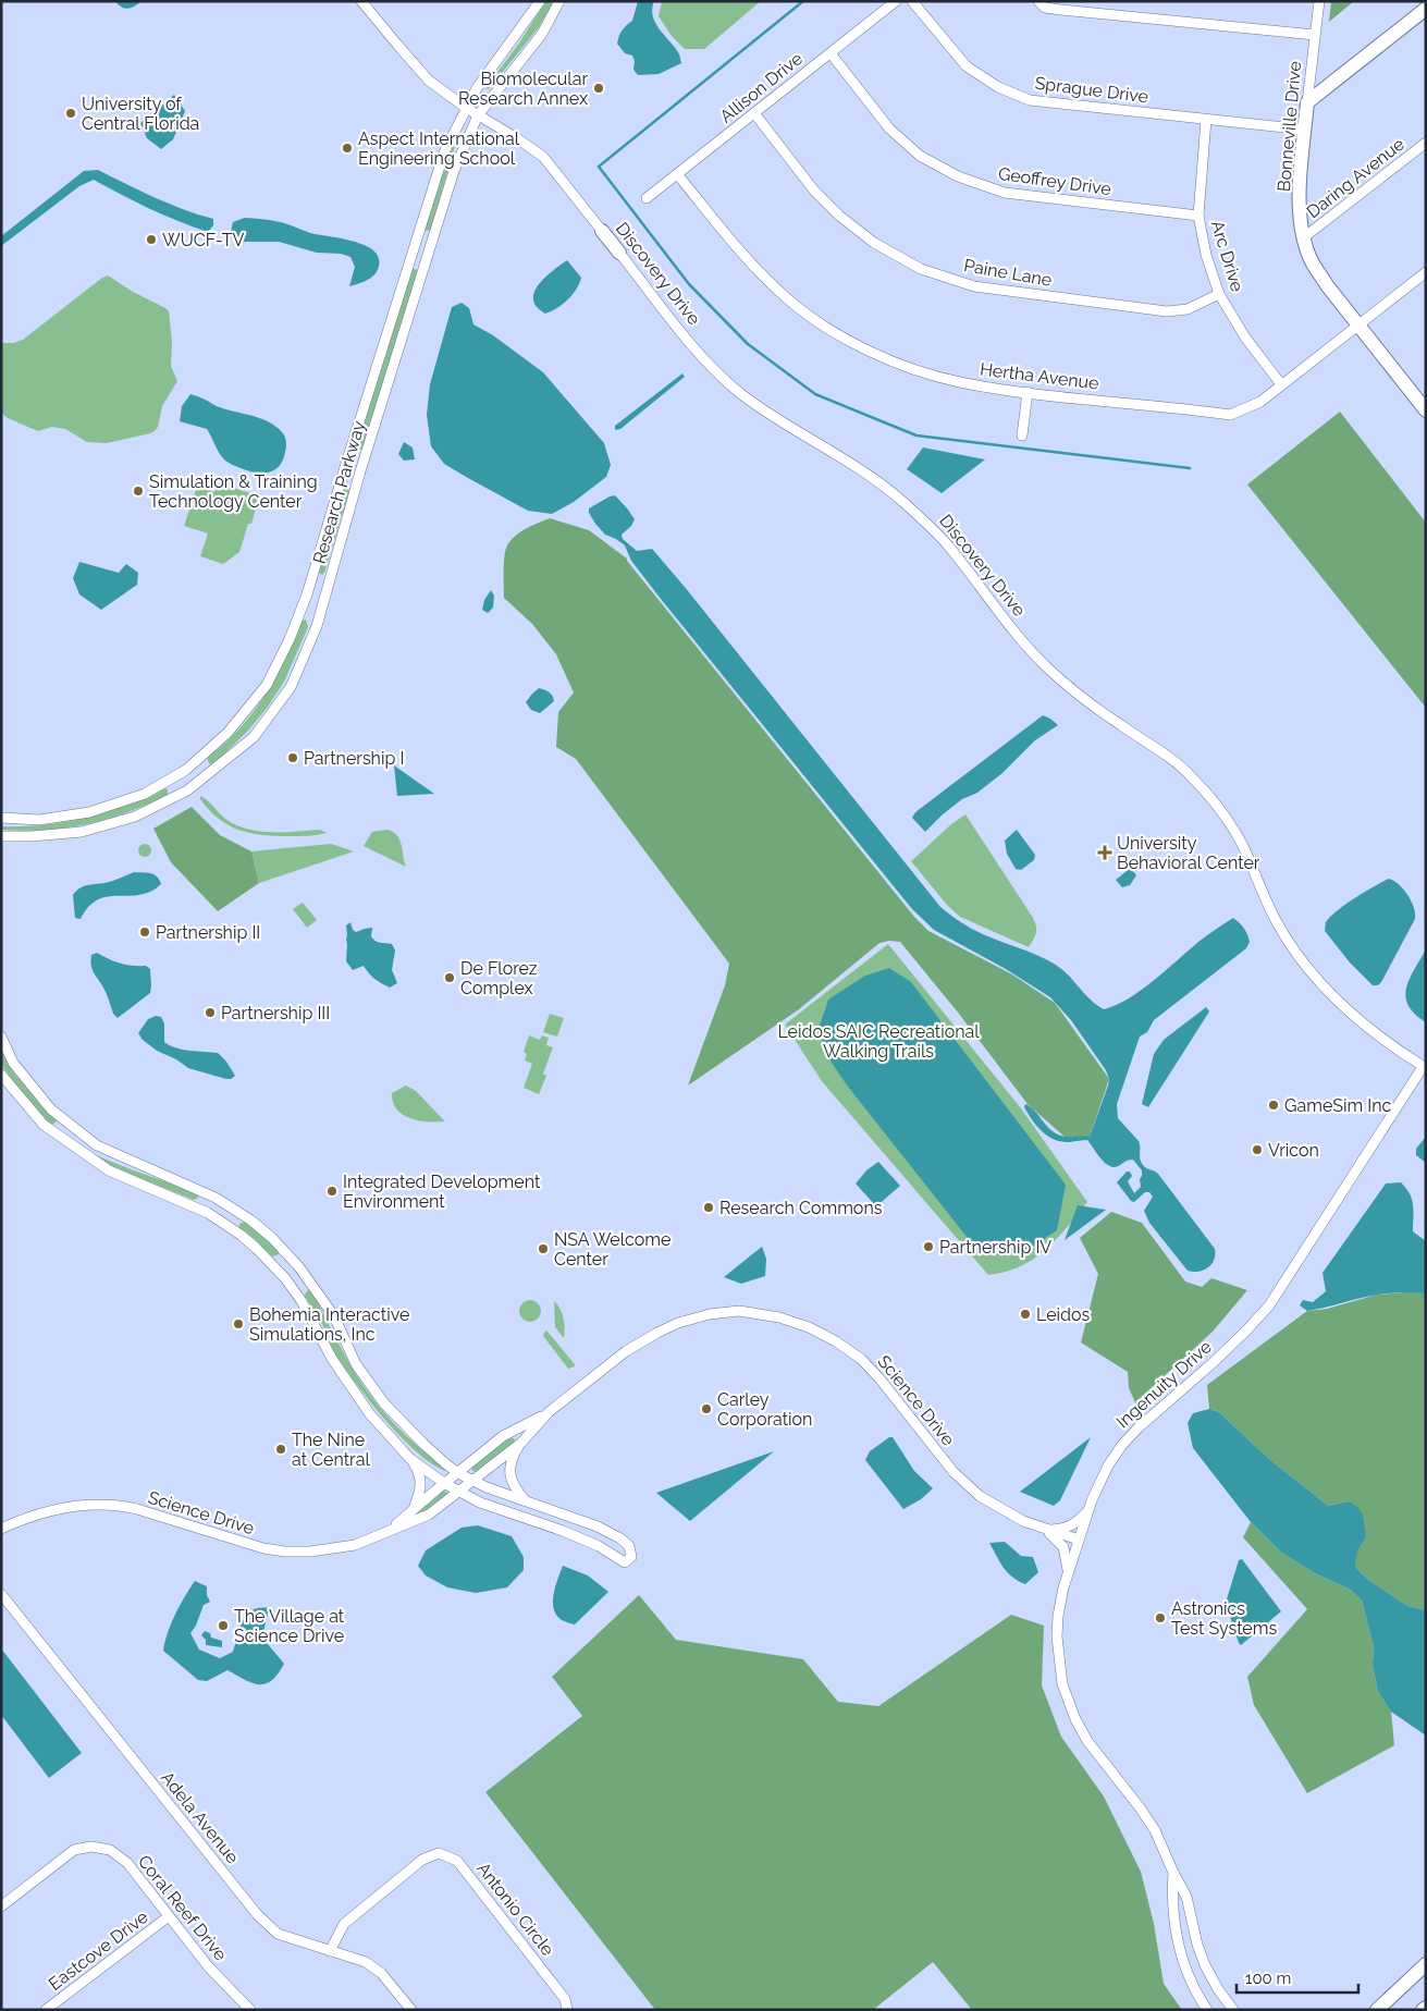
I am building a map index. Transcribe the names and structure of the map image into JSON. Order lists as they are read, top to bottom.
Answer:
{
  "streets": {
    "street": [
      "Allison Drive",
      "Sprague Drive",
      "Bonneville Drive",
      "Daring Avenue",
      "Geoffrey Drive",
      "Arc Drive",
      "Paine Lane",
      "Discovery Drive",
      "Hertha Avenue",
      "Research Parkway",
      "Ingenuity Drive",
      "Science Drive",
      "Adela Avenue",
      "Coral Reef Drive",
      "Antonio Circle",
      "Eastcove Drive"
    ]
  },
  "crossings": [
    ["Allison Drive", "Geoffrey Drive"],
    ["Allison Drive", "Paine Lane"],
    ["Allison Drive", "Hertha Avenue"],
    ["Sprague Drive", "Bonneville Drive"],
    ["Sprague Drive", "Arc Drive"],
    ["Bonneville Drive", "Daring Avenue"],
    ["Bonneville Drive", "Hertha Avenue"],
    ["Geoffrey Drive", "Arc Drive"],
    ["Arc Drive", "Paine Lane"],
    ["Arc Drive", "Hertha Avenue"],
    ["Discovery Drive", "Research Parkway"],
    ["Discovery Drive", "Ingenuity Drive"],
    ["Ingenuity Drive", "Science Drive"],
    ["Adela Avenue", "Antonio Circle"],
    ["Coral Reef Drive", "Eastcove Drive"]
  ],
  "parks": ["Leidos SAIC Recreational Walking Trails"],
  "places": {
    "other": [
      "Biomolecular Research Annex",
      "University of Central Florida",
      "Aspect International Engineering School",
      "WUCF-TV",
      "Simulation & Training Technology Center",
      "Partnership I",
      "Partnership II",
      "De Florez Complex",
      "Partnership III",
      "GameSim Inc",
      "Vricon",
      "Integrated Development Environment",
      "Research Commons",
      "Partnership IV",
      "NSA Welcome Center",
      "Leidos",
      "Bohemia Interactive Simulations, Inc",
      "Carley Corporation",
      "The Nine at Central",
      "Astronics Test Systems",
      "The Village at Science Drive"
    ],
    "health": ["University Behavioral Center"]
  },
  "scale_bar": "100 m"
}
